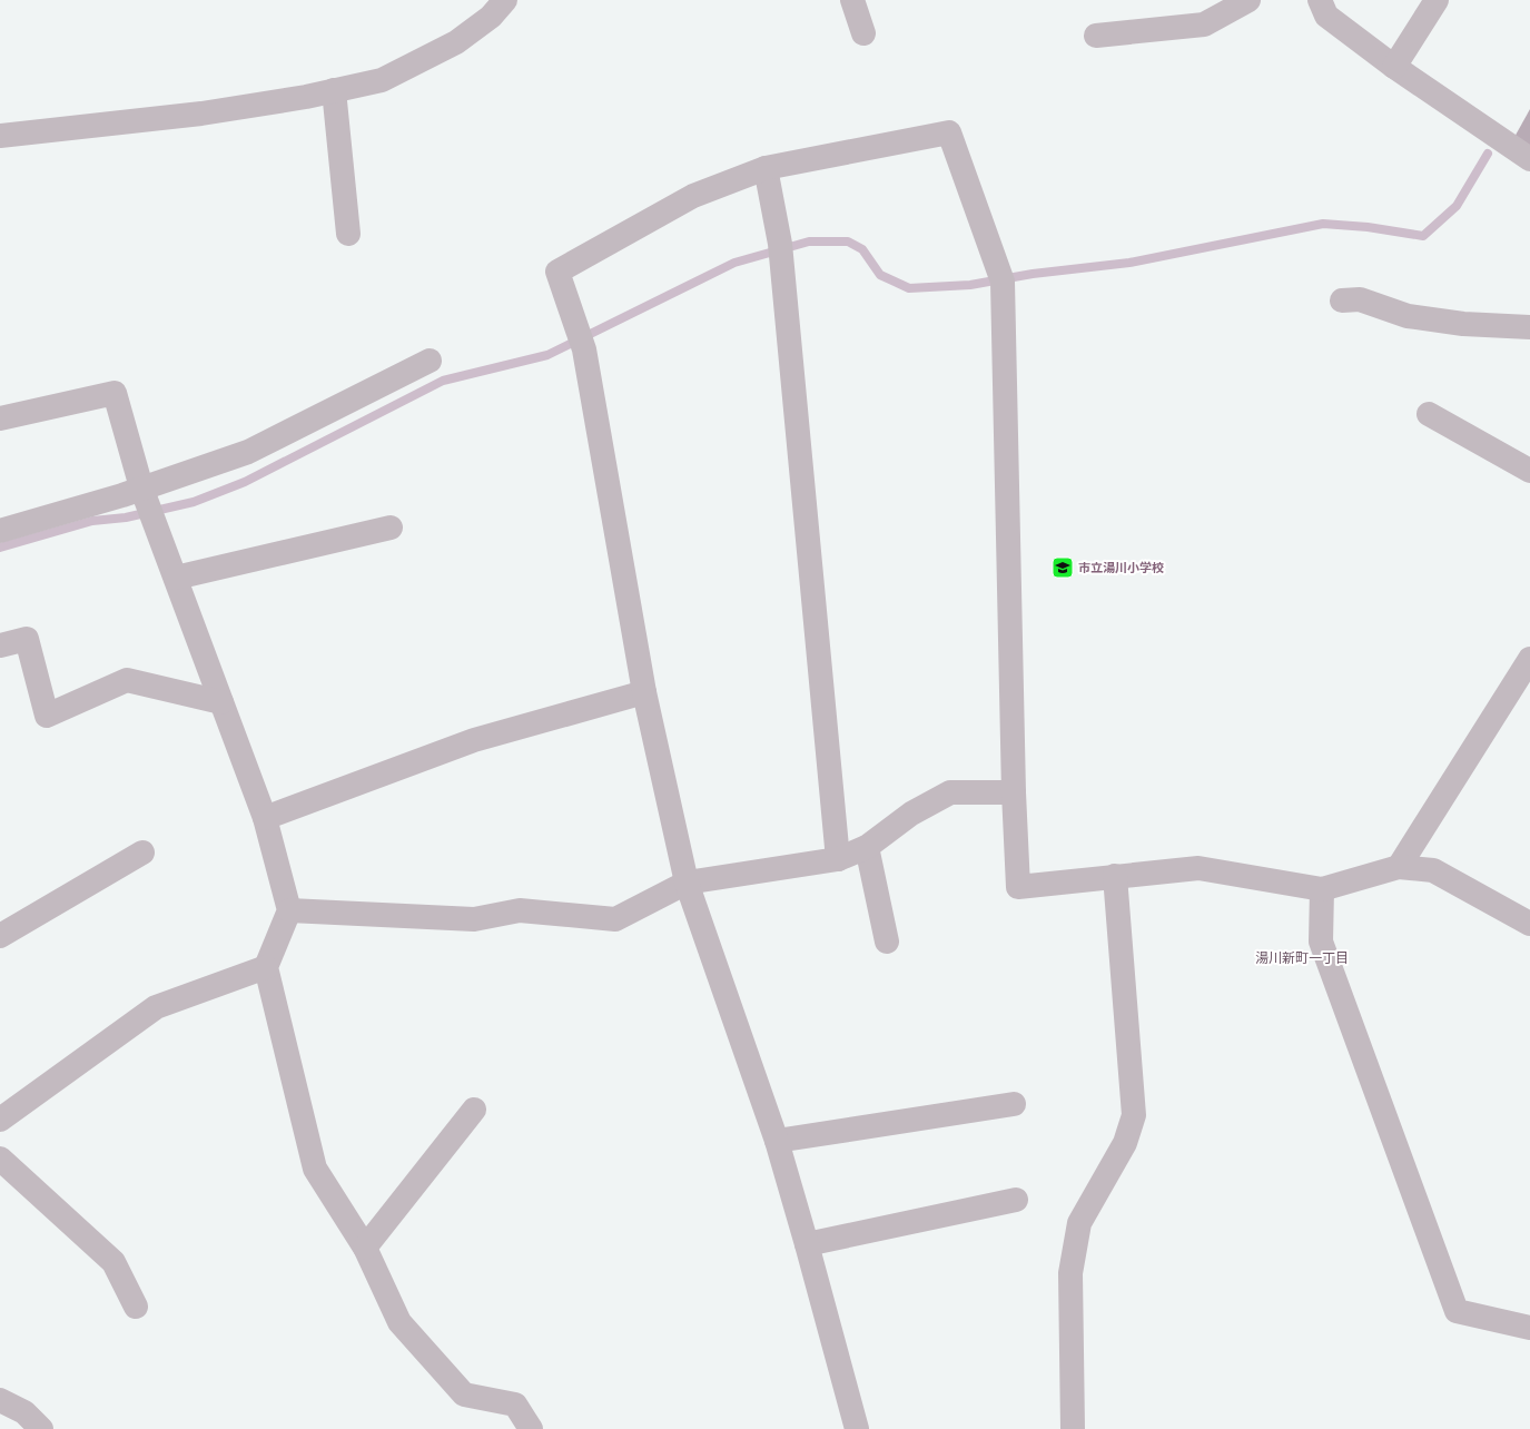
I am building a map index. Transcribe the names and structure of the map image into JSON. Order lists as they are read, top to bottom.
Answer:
{
  "districts": ["湯川新町一丁目"],
  "places": {
    "school or university": ["市立湯川小学校"]
  }
}
